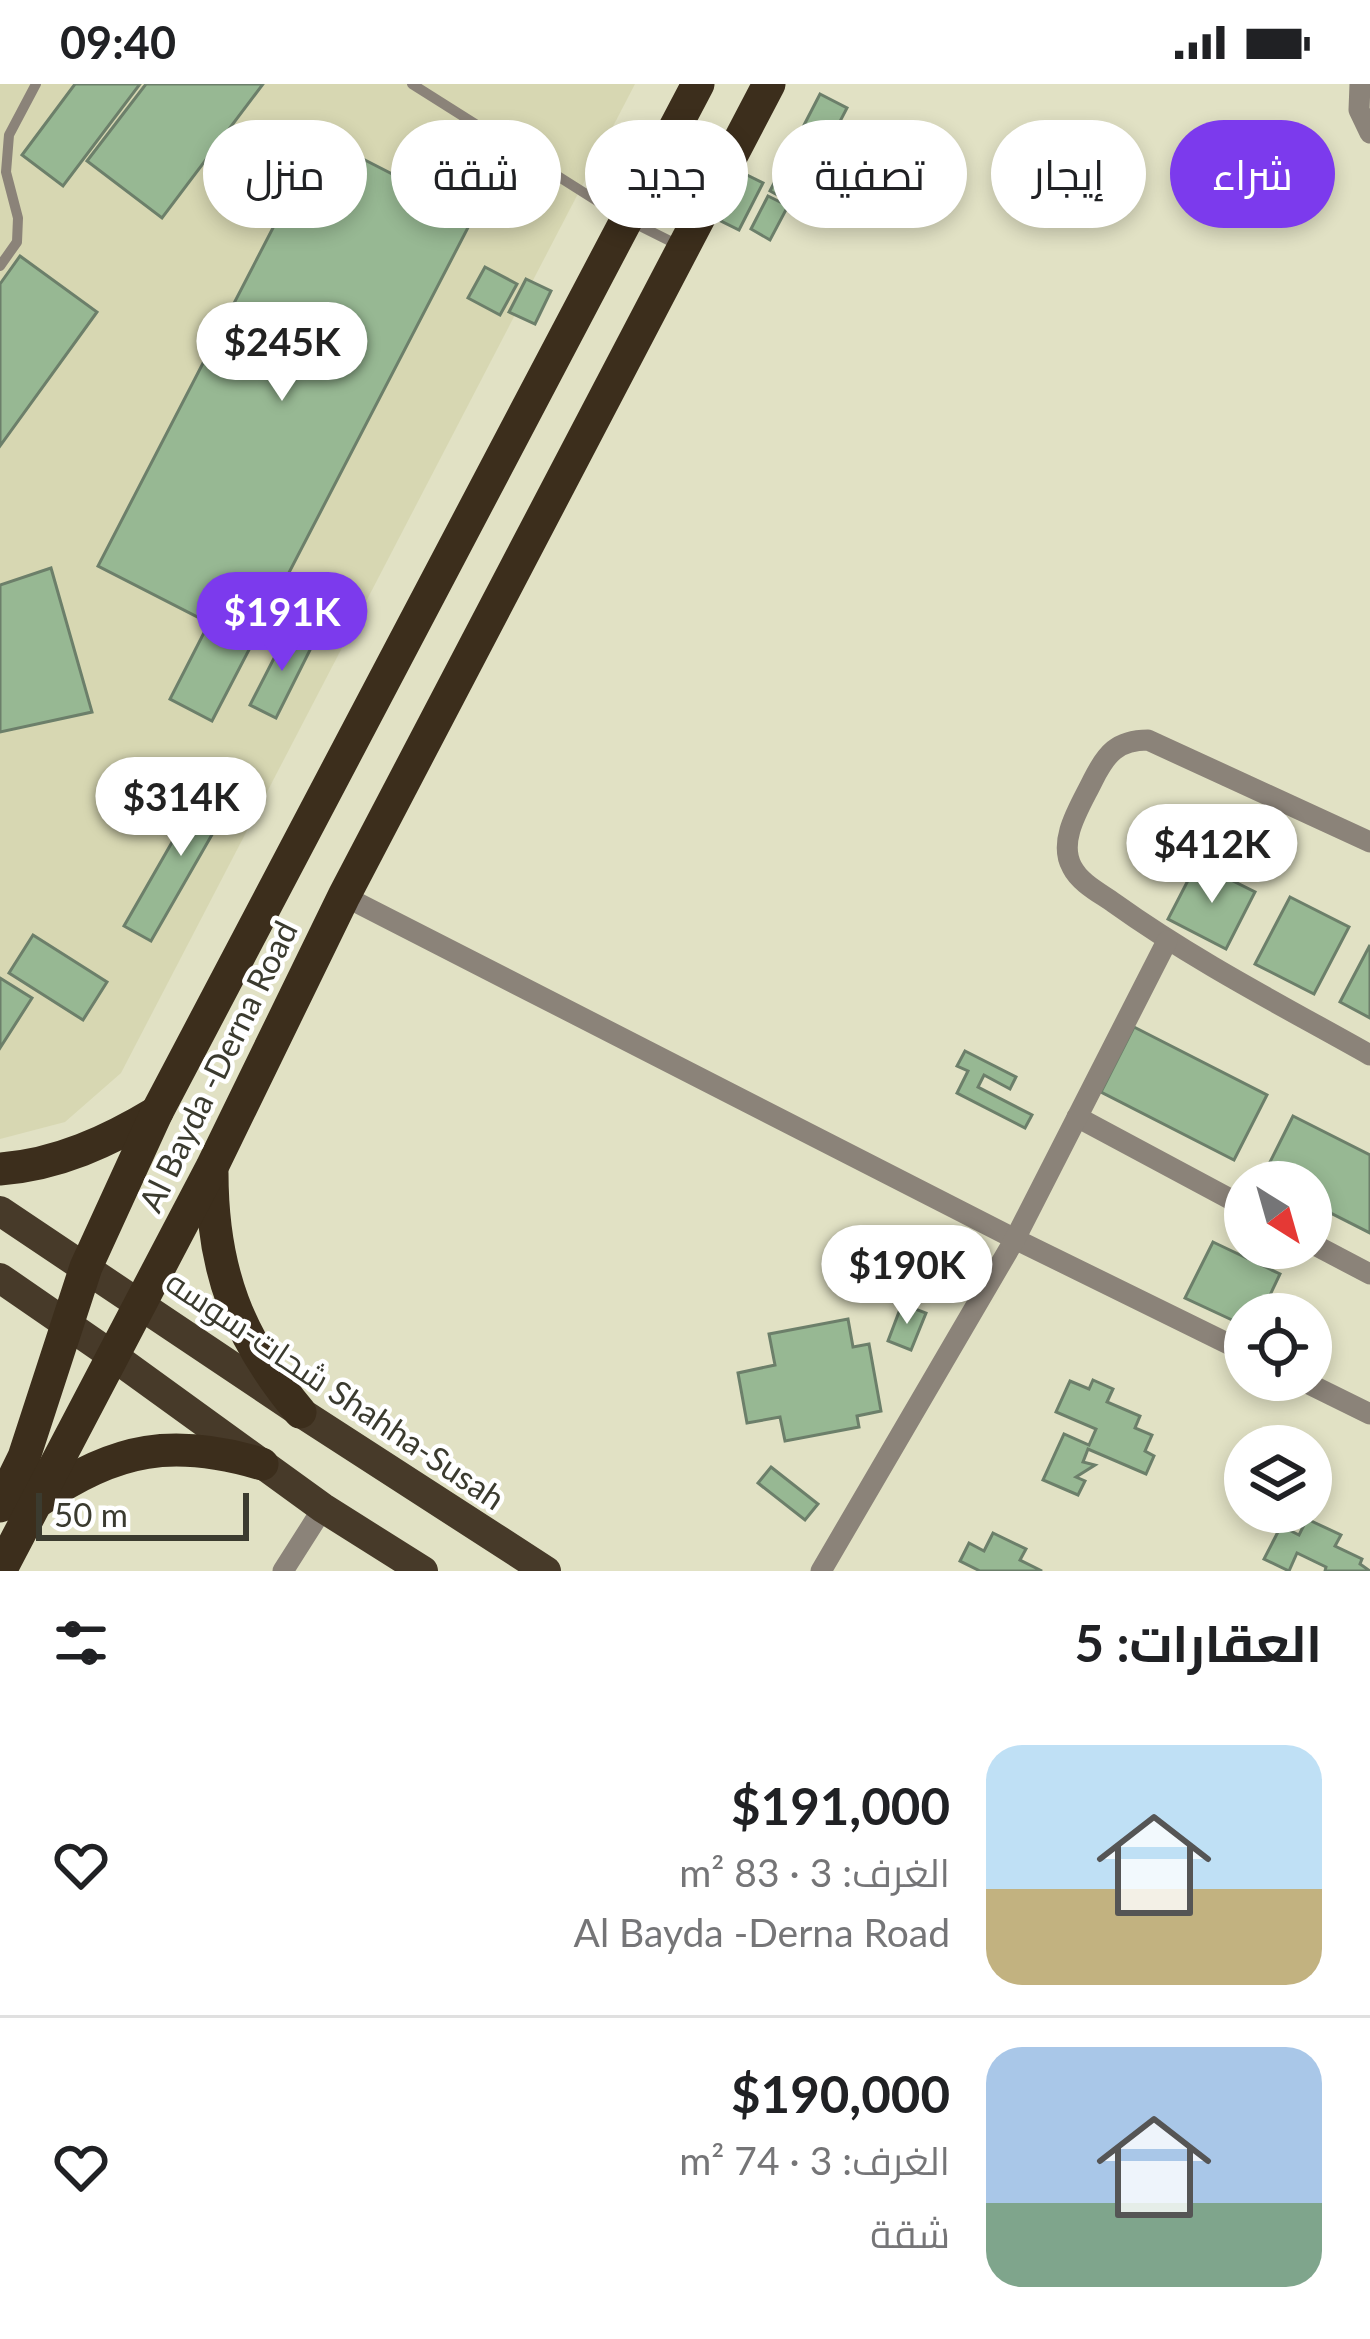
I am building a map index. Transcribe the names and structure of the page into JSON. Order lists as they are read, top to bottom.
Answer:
{
  "streets": {
    "highway": ["Al Bayda -Derna Road"],
    "main road": ["شحات-سوسه Shahha-Susah"]
  },
  "crossings": [
    ["Al Bayda -Derna Road", "شحات-سوسه Shahha-Susah"]
  ],
  "scale_bar": "50 m",
  "north": "bottom right",
  "page": {
    "status": "09:40",
    "chip": [
      "شراء",
      "إيجار",
      "تصفية",
      "جديد",
      "شقة",
      "منزل"
    ],
    "price": [
      "$245K",
      "$191K",
      "$314K",
      "$412K",
      "$190K"
    ],
    "scale": "50 m",
    "heading": "العقارات: 5",
    "list": [
      {
        "name": "$191,000",
        "note": "الغرف: 3 · 83 m² · Al Bayda -Derna Road"
      },
      {
        "name": "$190,000",
        "note": "الغرف: 3 · 74 m² · شقة"
      }
    ]
  }
}
